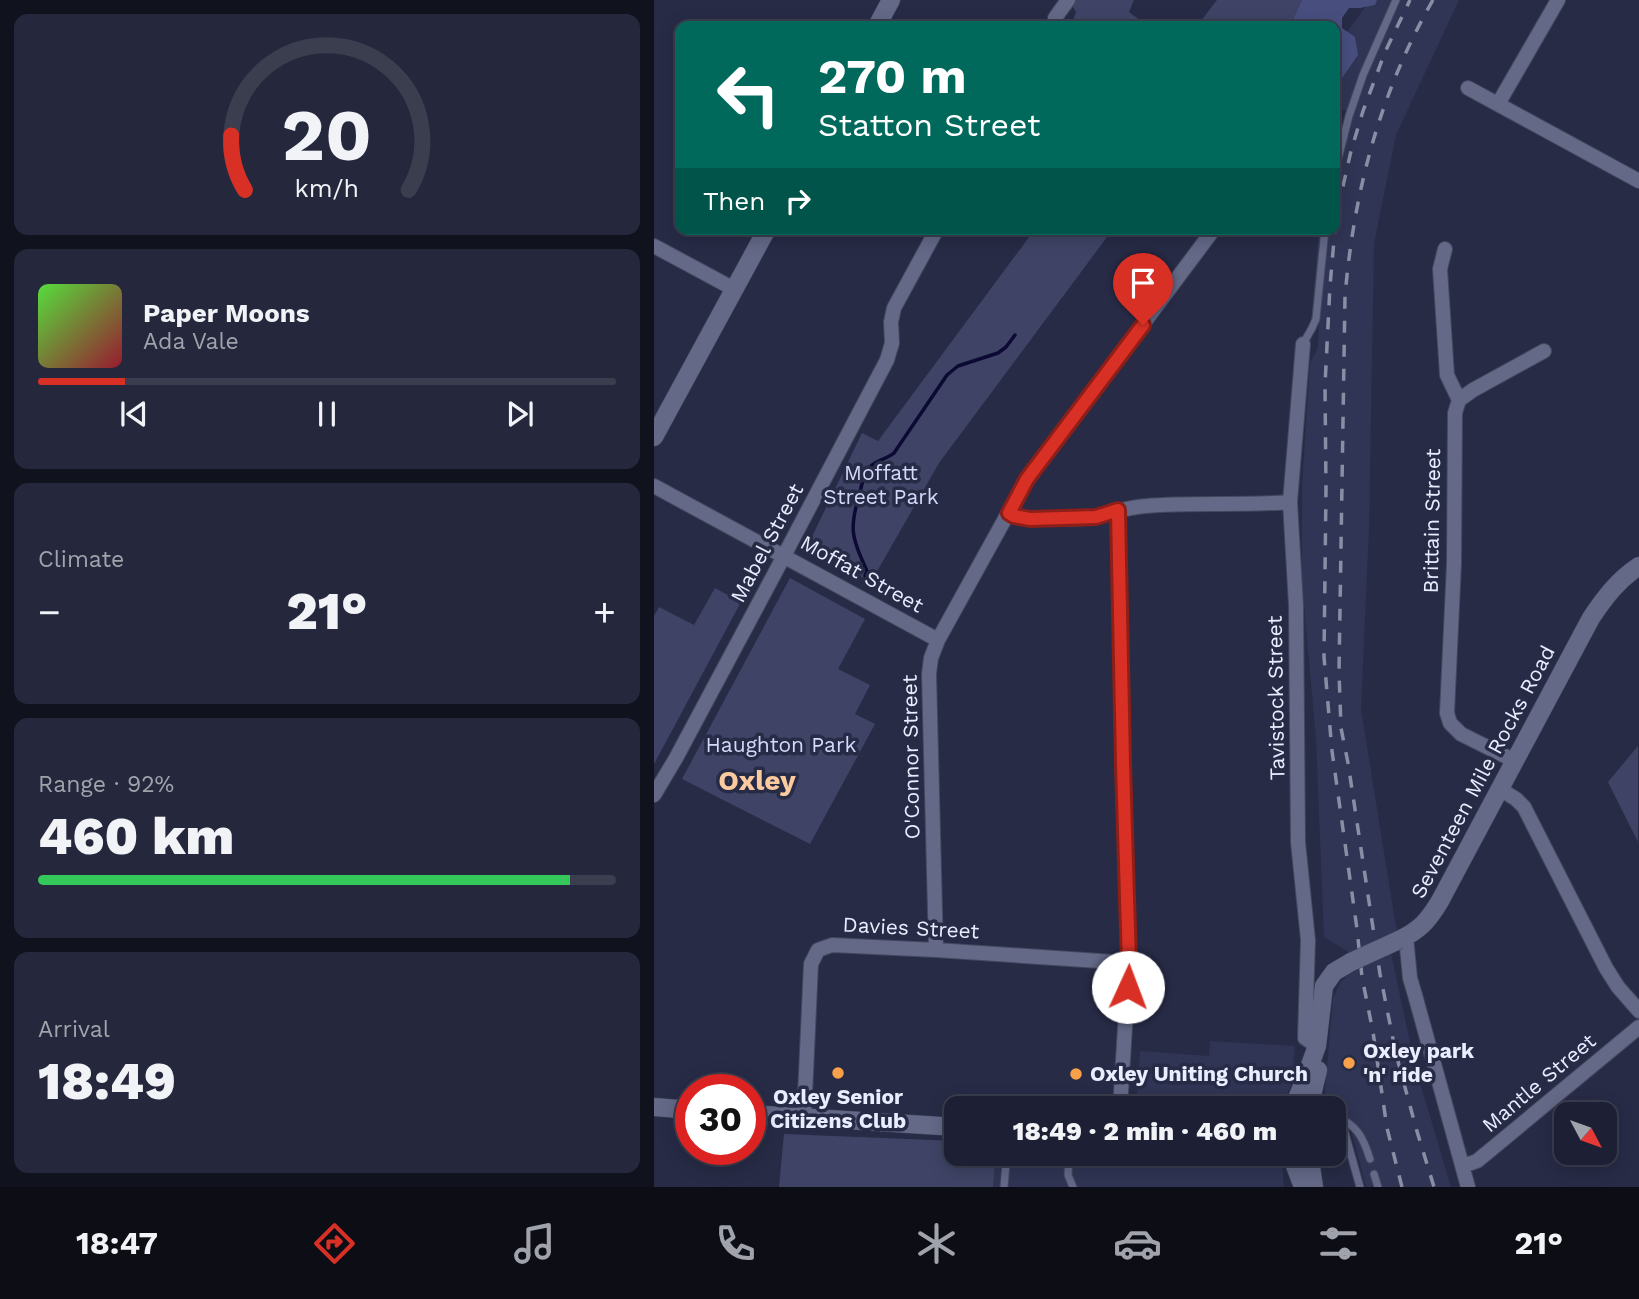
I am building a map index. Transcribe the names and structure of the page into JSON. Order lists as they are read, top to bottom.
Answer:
{
  "streets": {
    "main road": ["Seventeen Mile Rocks Road"],
    "street": [
      "Brittain Street",
      "Mabel Street",
      "Moffat Street",
      "Tavistock Street",
      "O'Connor Street",
      "Davies Street",
      "Mantle Street"
    ]
  },
  "crossings": [
    ["Brittain Street", "Seventeen Mile Rocks Road"],
    ["Mabel Street", "Moffat Street"],
    ["Moffat Street", "O'Connor Street"],
    ["Tavistock Street", "Seventeen Mile Rocks Road"],
    ["O'Connor Street", "Davies Street"]
  ],
  "districts": ["Oxley"],
  "parks": ["Moffatt Street Park", "Haughton Park"],
  "places": ["Oxley park 'n' ride", "Oxley Senior Citizens Club", "Oxley Uniting Church"],
  "north": "bottom right",
  "page": {
    "turn": ["270 m", "Statton Street"],
    "then": "Then",
    "song": ["Paper Moons", "Ada Vale"],
    "tile": [
      "Climate",
      ["Range · 92%", "460 km"],
      ["Arrival", "18:49"]
    ],
    "heat": ["−", "21°", "+"],
    "limit": "30",
    "trip": "18:49 · 2 min · 460 m",
    "tabs": ["18:47", "21°"],
    "gauge": ["20", "km/h"]
  }
}
